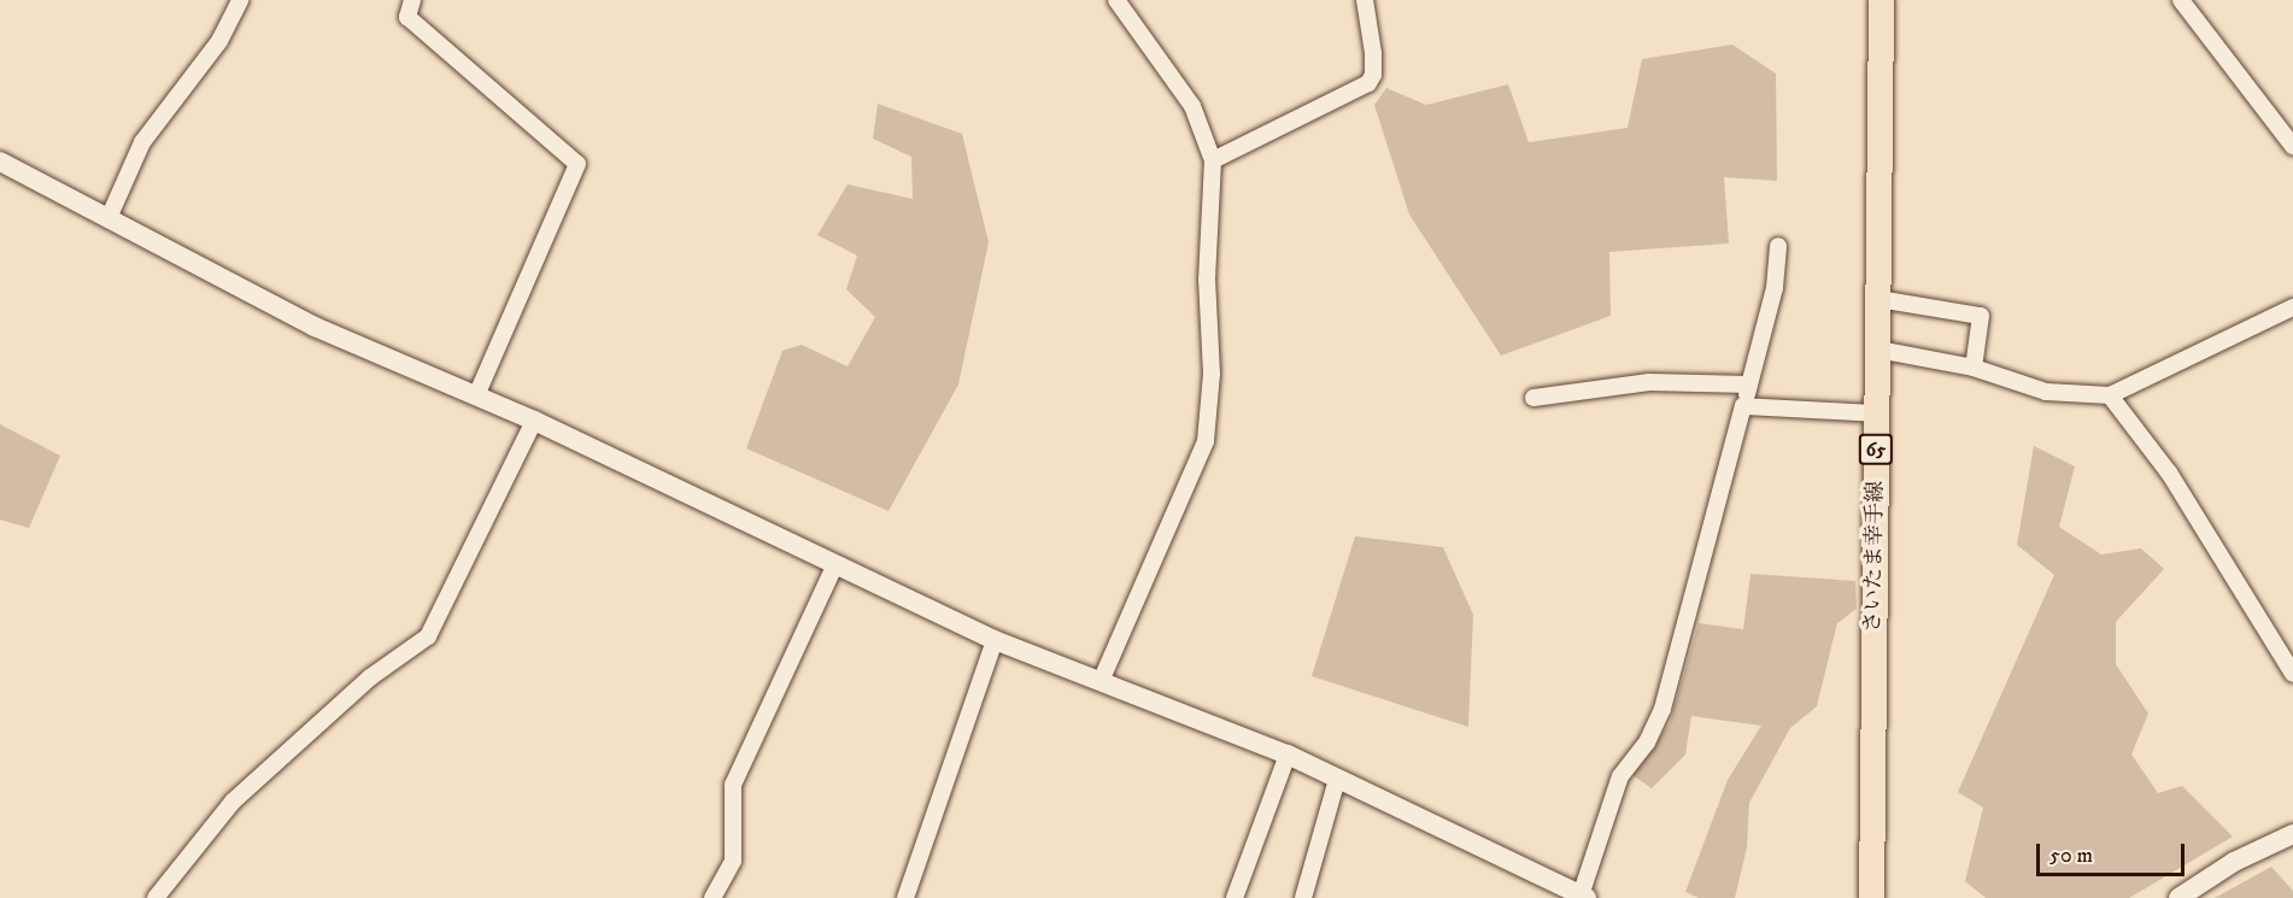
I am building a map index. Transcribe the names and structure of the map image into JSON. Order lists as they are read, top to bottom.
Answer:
{
  "streets": {
    "main road": ["65", "さいたま幸手線"]
  },
  "scale_bar": "50 m"
}
